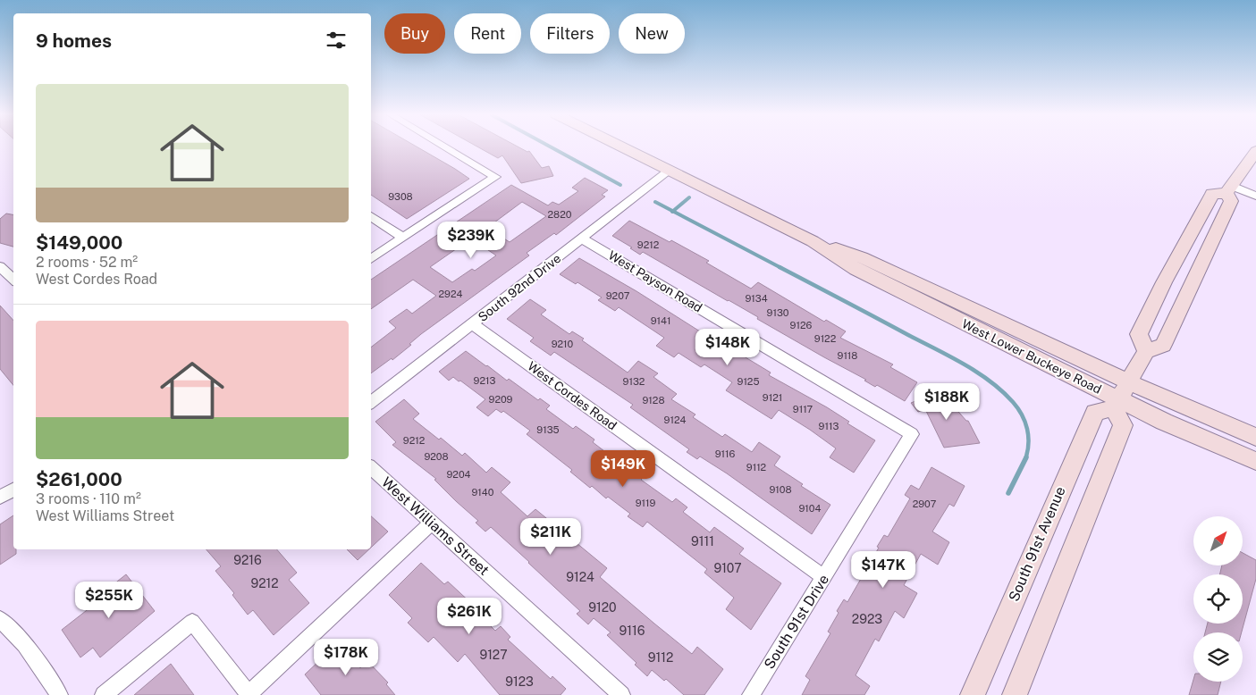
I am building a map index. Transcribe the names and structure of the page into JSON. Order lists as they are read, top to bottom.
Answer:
{
  "streets": {
    "main road": ["West Lower Buckeye Road", "South 91st Avenue"],
    "street": [
      "West Payson Road",
      "South 92nd Drive",
      "West Cordes Road",
      "West Williams Street",
      "South 91st Drive"
    ]
  },
  "crossings": [
    ["West Payson Road", "South 92nd Drive"],
    ["West Payson Road", "South 91st Drive"],
    ["South 92nd Drive", "West Lower Buckeye Road"],
    ["South 92nd Drive", "West Cordes Road"],
    ["West Lower Buckeye Road", "South 91st Avenue"],
    ["West Cordes Road", "South 91st Drive"]
  ],
  "house_numbers": [
    "9308",
    "2820",
    "9212",
    "2924",
    "9207",
    "9134",
    "9130",
    "9141",
    "9126",
    "9122",
    "9210",
    "9118",
    "9213",
    "9132",
    "9125",
    "9121",
    "9209",
    "9128",
    "9117",
    "9124",
    "9113",
    "9135",
    "9212",
    "9116",
    "9208",
    "9112",
    "9204",
    "9108",
    "9140",
    "9119",
    "2907",
    "9104",
    "9111",
    "9216",
    "9107",
    "9124",
    "9212",
    "9120",
    "2923",
    "9116",
    "9127",
    "9112",
    "9123"
  ],
  "north": "top right",
  "page": {
    "chip": [
      "Buy",
      "Rent",
      "Filters",
      "New"
    ],
    "heading": "9 homes",
    "list": [
      {
        "name": "$149,000",
        "note": "2 rooms · 52 m² · West Cordes Road"
      },
      {
        "name": "$261,000",
        "note": "3 rooms · 110 m² · West Williams Street"
      }
    ],
    "price": [
      "$239K",
      "$148K",
      "$188K",
      "$149K",
      "$211K",
      "$147K",
      "$255K",
      "$261K",
      "$178K"
    ]
  }
}
